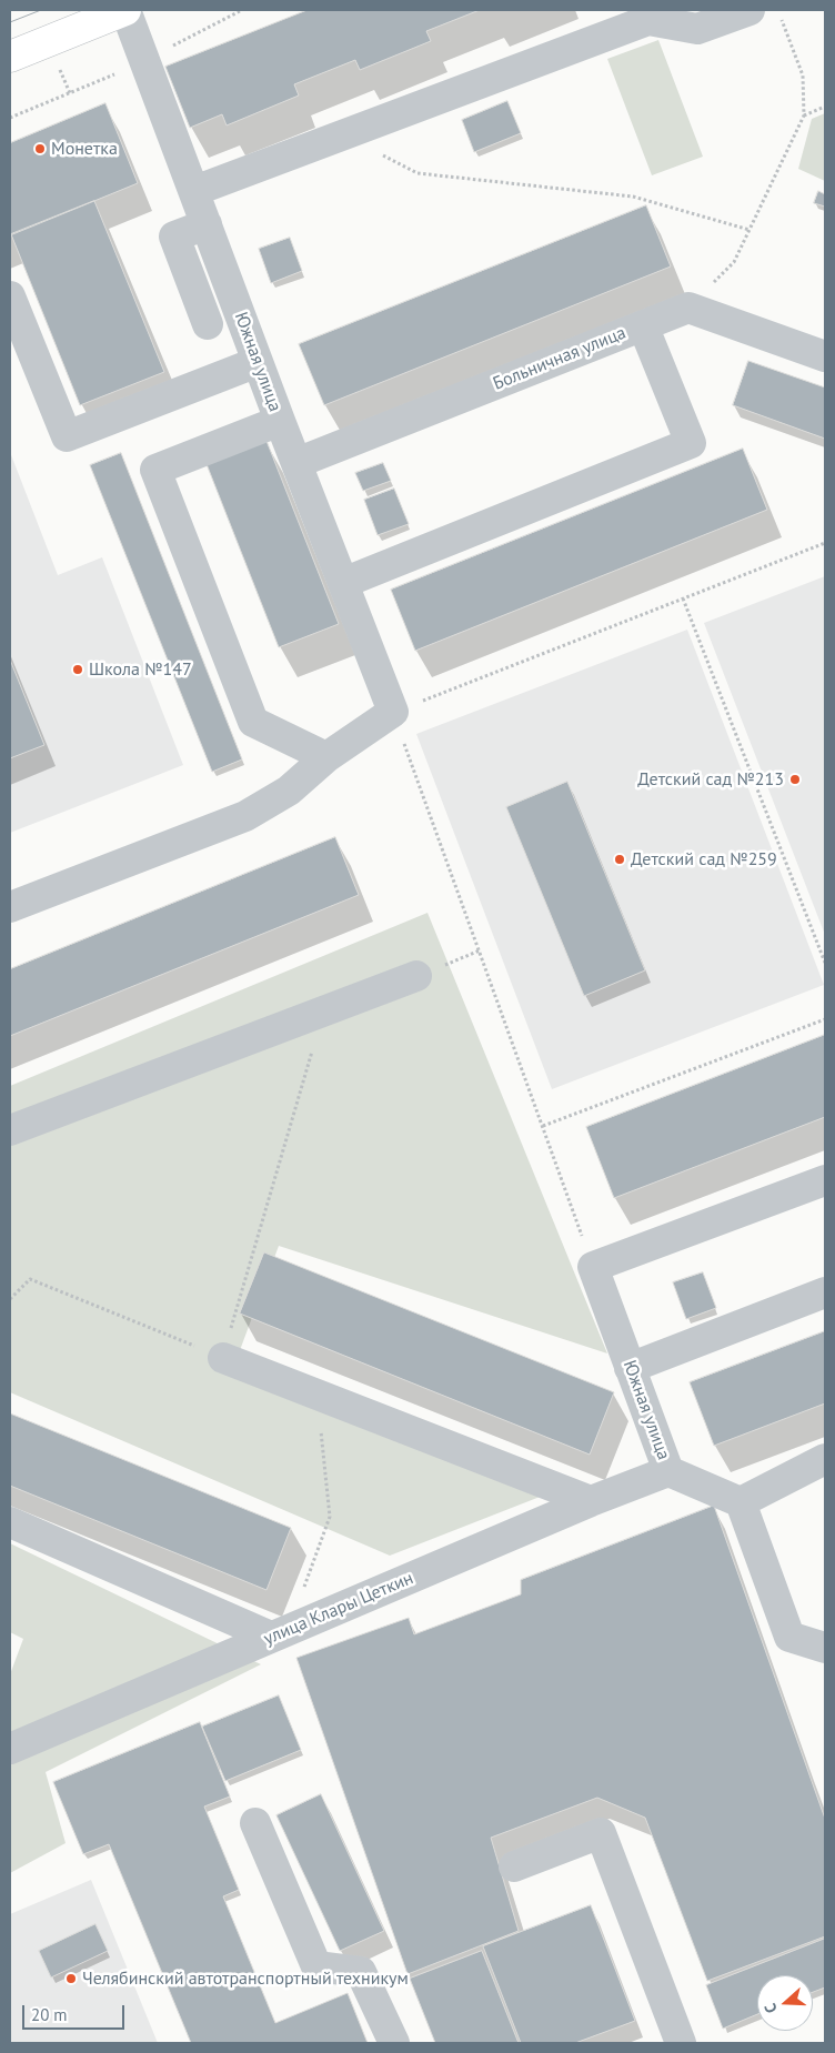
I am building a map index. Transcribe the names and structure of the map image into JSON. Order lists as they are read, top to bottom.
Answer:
{
  "streets": {
    "street": ["Больничная улица", "Южная улица", "улица Клары Цеткин"]
  },
  "crossings": [
    ["Больничная улица", "Южная улица"],
    ["Южная улица", "улица Клары Цеткин"]
  ],
  "places": [
    "Монетка",
    "Школа №147",
    "Детский сад №213",
    "Детский сад №259",
    "Челябинский автотранспортный техникум"
  ],
  "scale_bar": "20 m",
  "north": "left"
}
